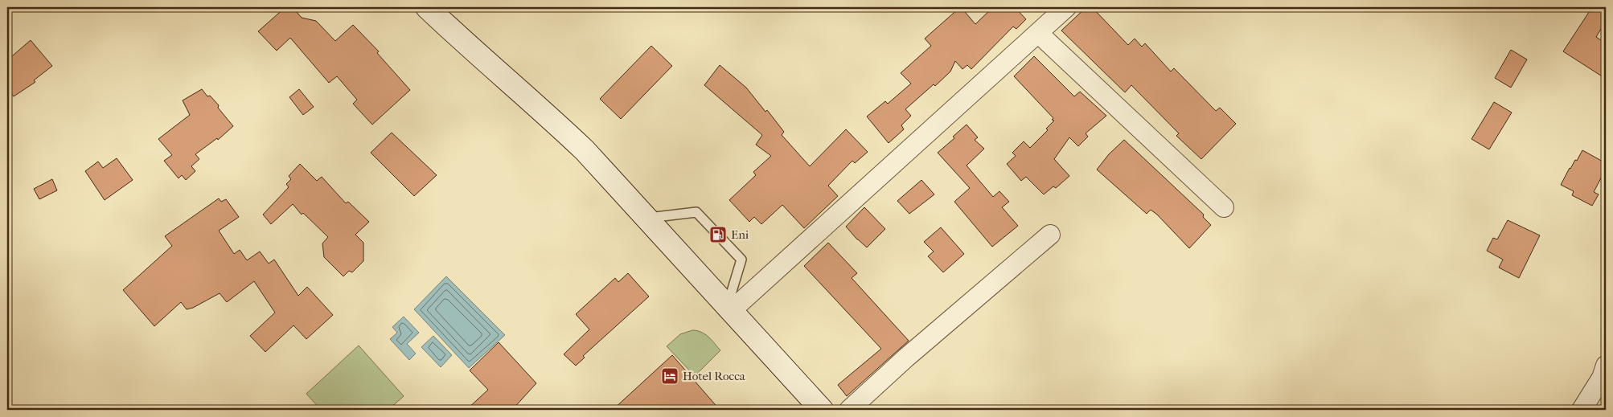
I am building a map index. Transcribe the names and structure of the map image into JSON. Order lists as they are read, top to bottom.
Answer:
{
  "places": {
    "fuel station": ["Eni"],
    "hotel": ["Hotel Rocca"]
  }
}
